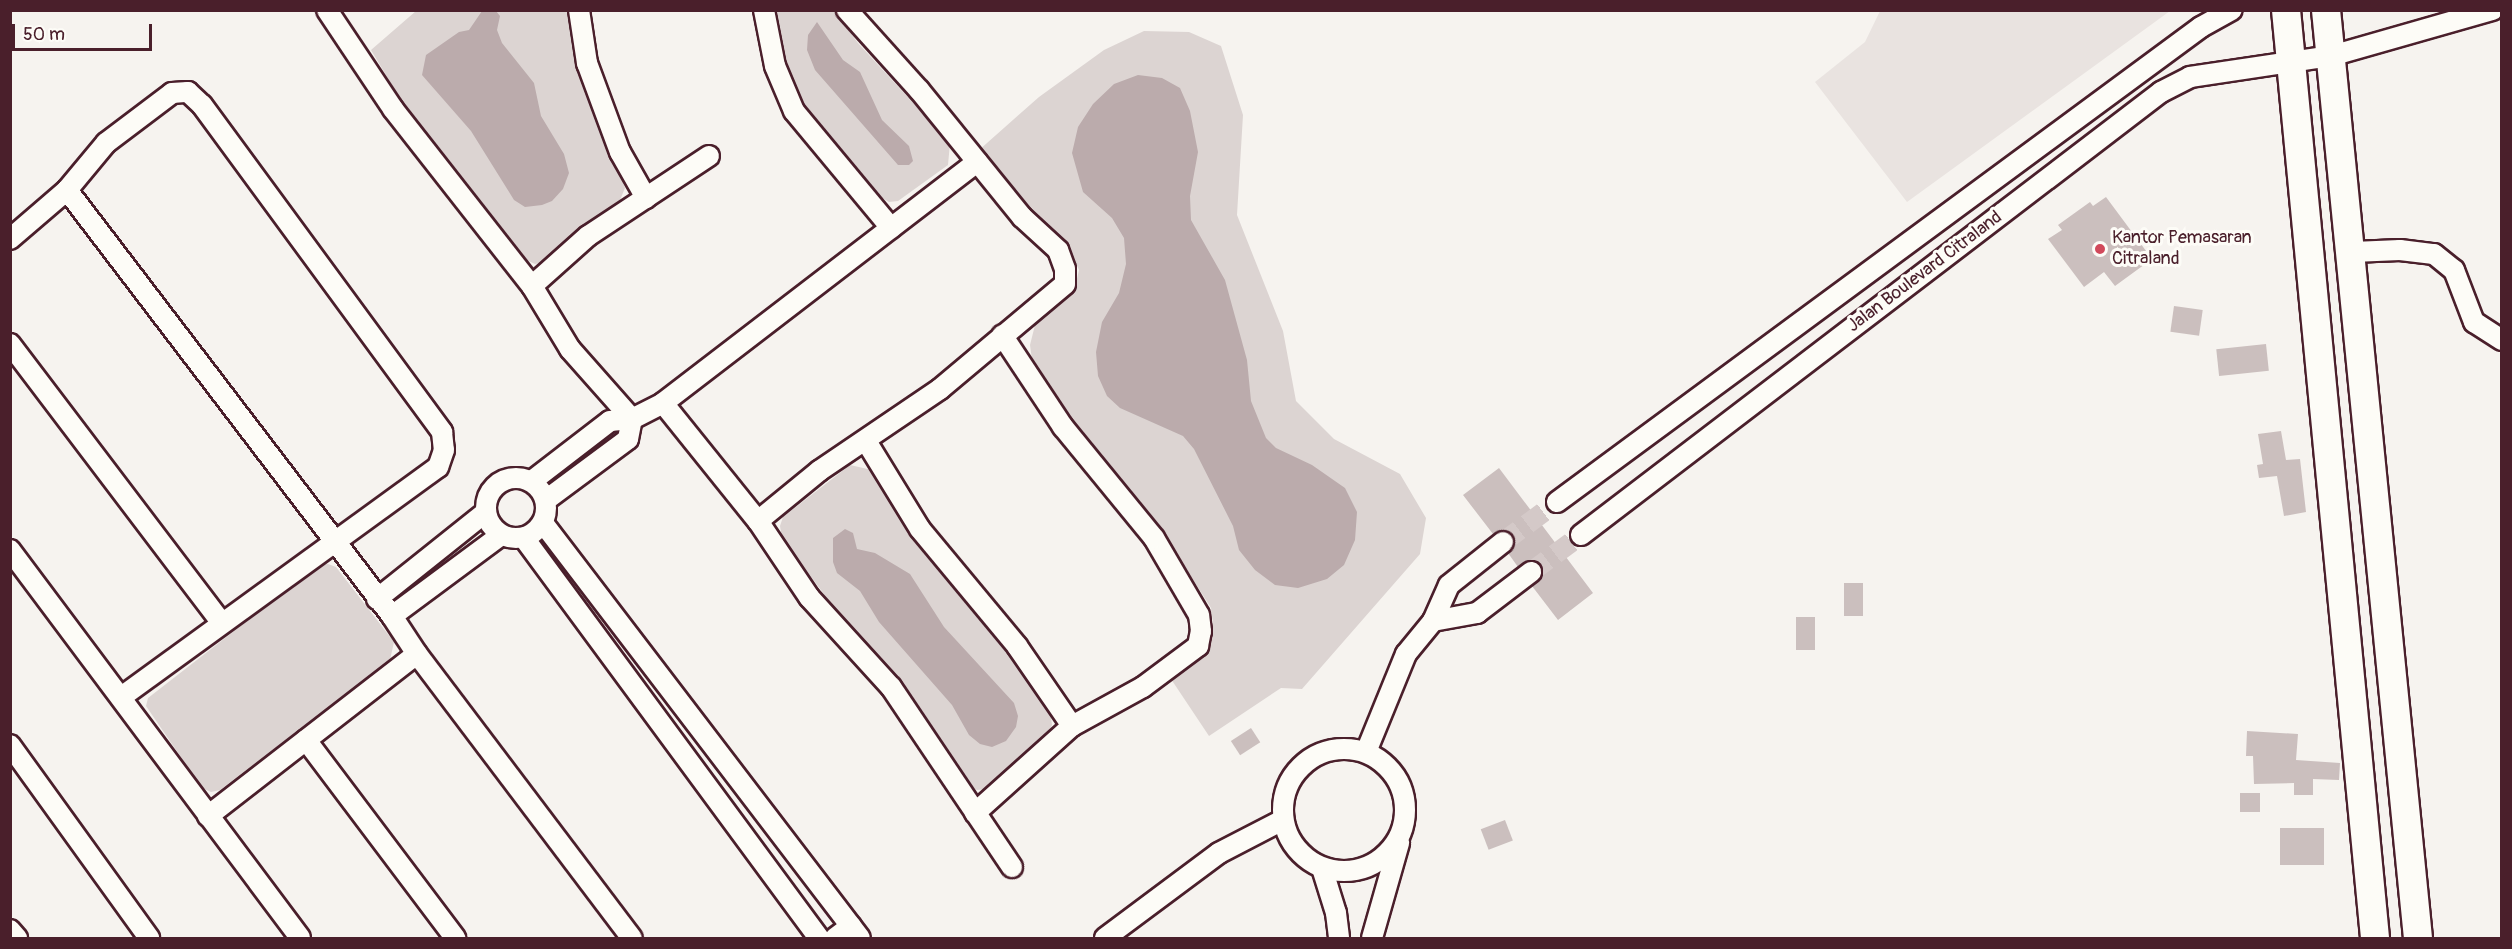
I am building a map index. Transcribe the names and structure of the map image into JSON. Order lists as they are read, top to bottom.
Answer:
{
  "streets": {
    "street": ["Jalan Boulevard Citraland"]
  },
  "places": ["Kantor Pemasaran Citraland"],
  "scale_bar": "50 m"
}
